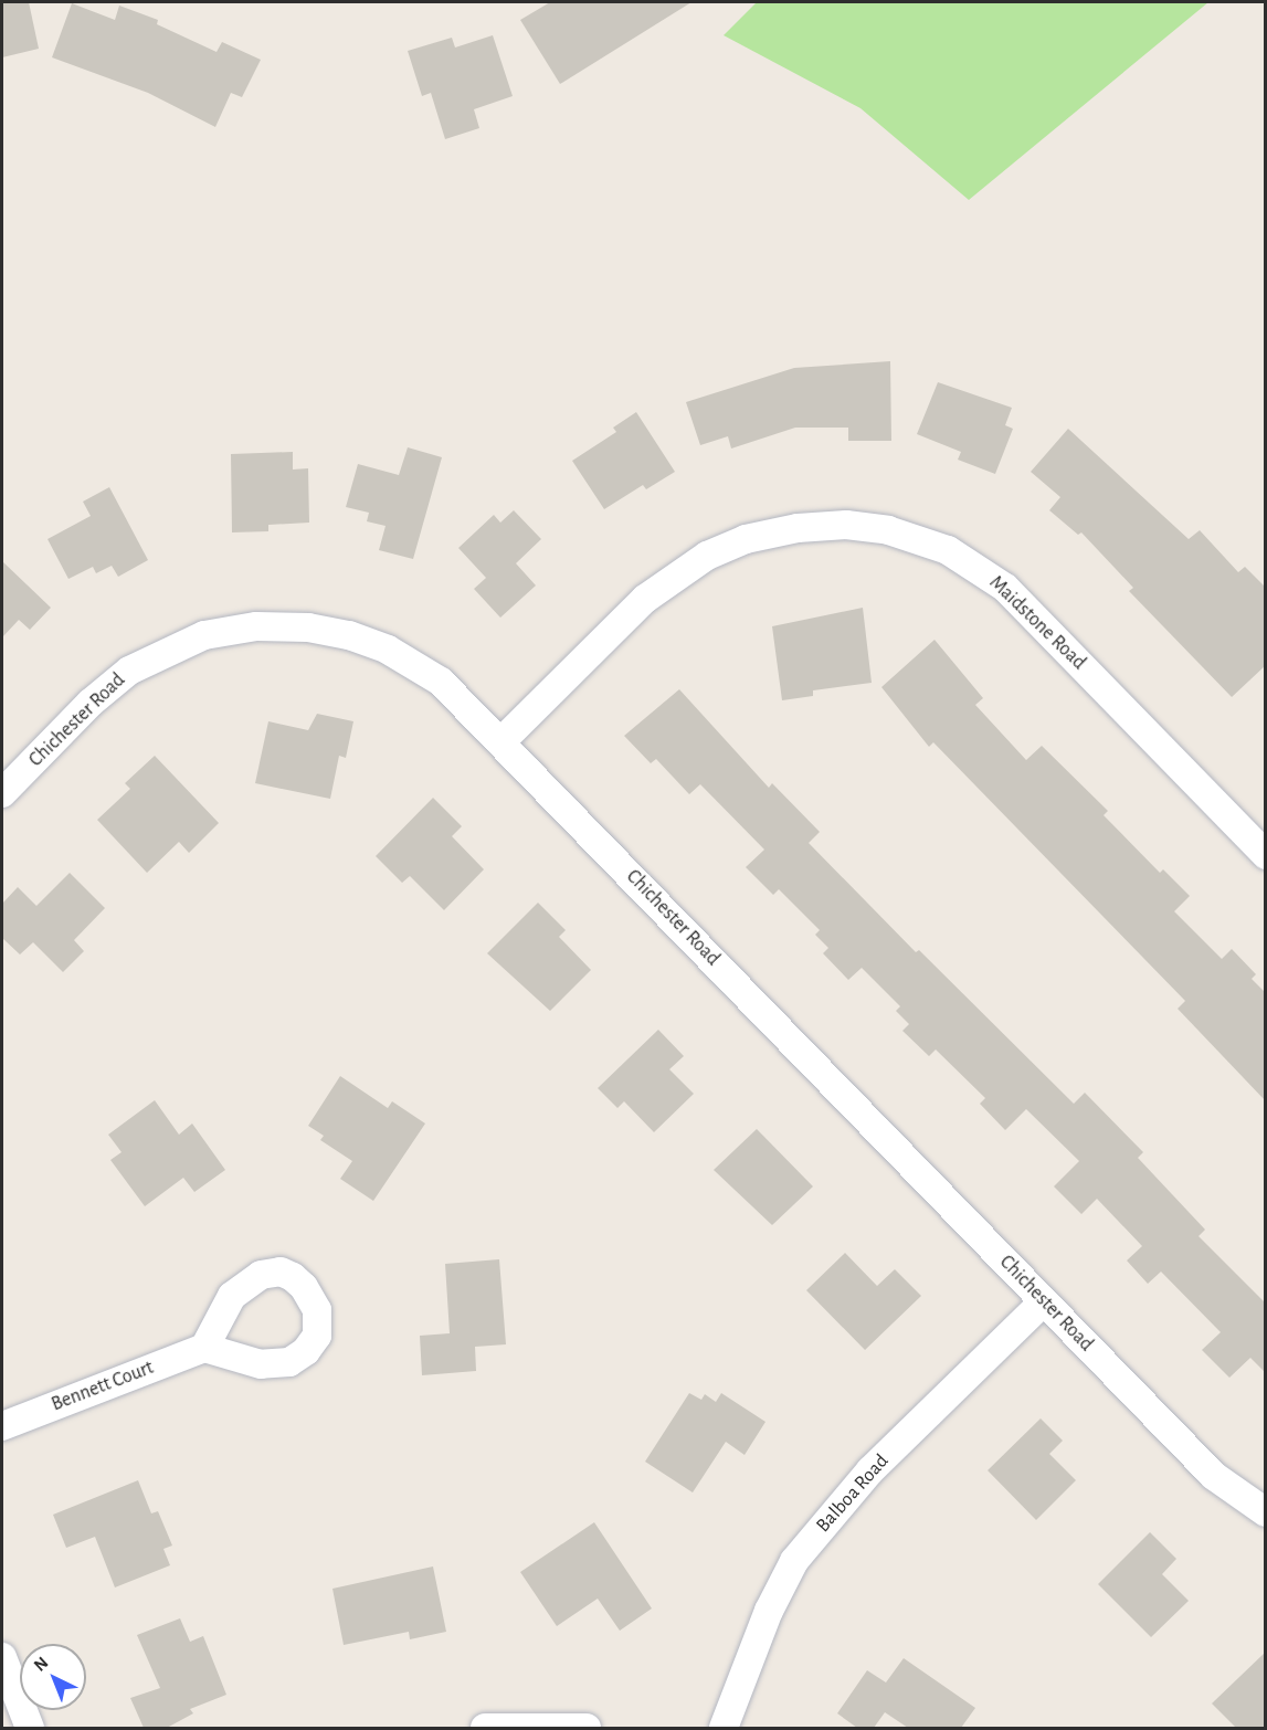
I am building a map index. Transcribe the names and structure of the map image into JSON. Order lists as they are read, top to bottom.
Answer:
{
  "streets": {
    "street": [
      "Maidstone Road",
      "Chichester Road",
      "Bennett Court",
      "Balboa Road"
    ]
  },
  "crossings": [
    ["Maidstone Road", "Chichester Road"],
    ["Chichester Road", "Balboa Road"]
  ],
  "north": "top left"
}
